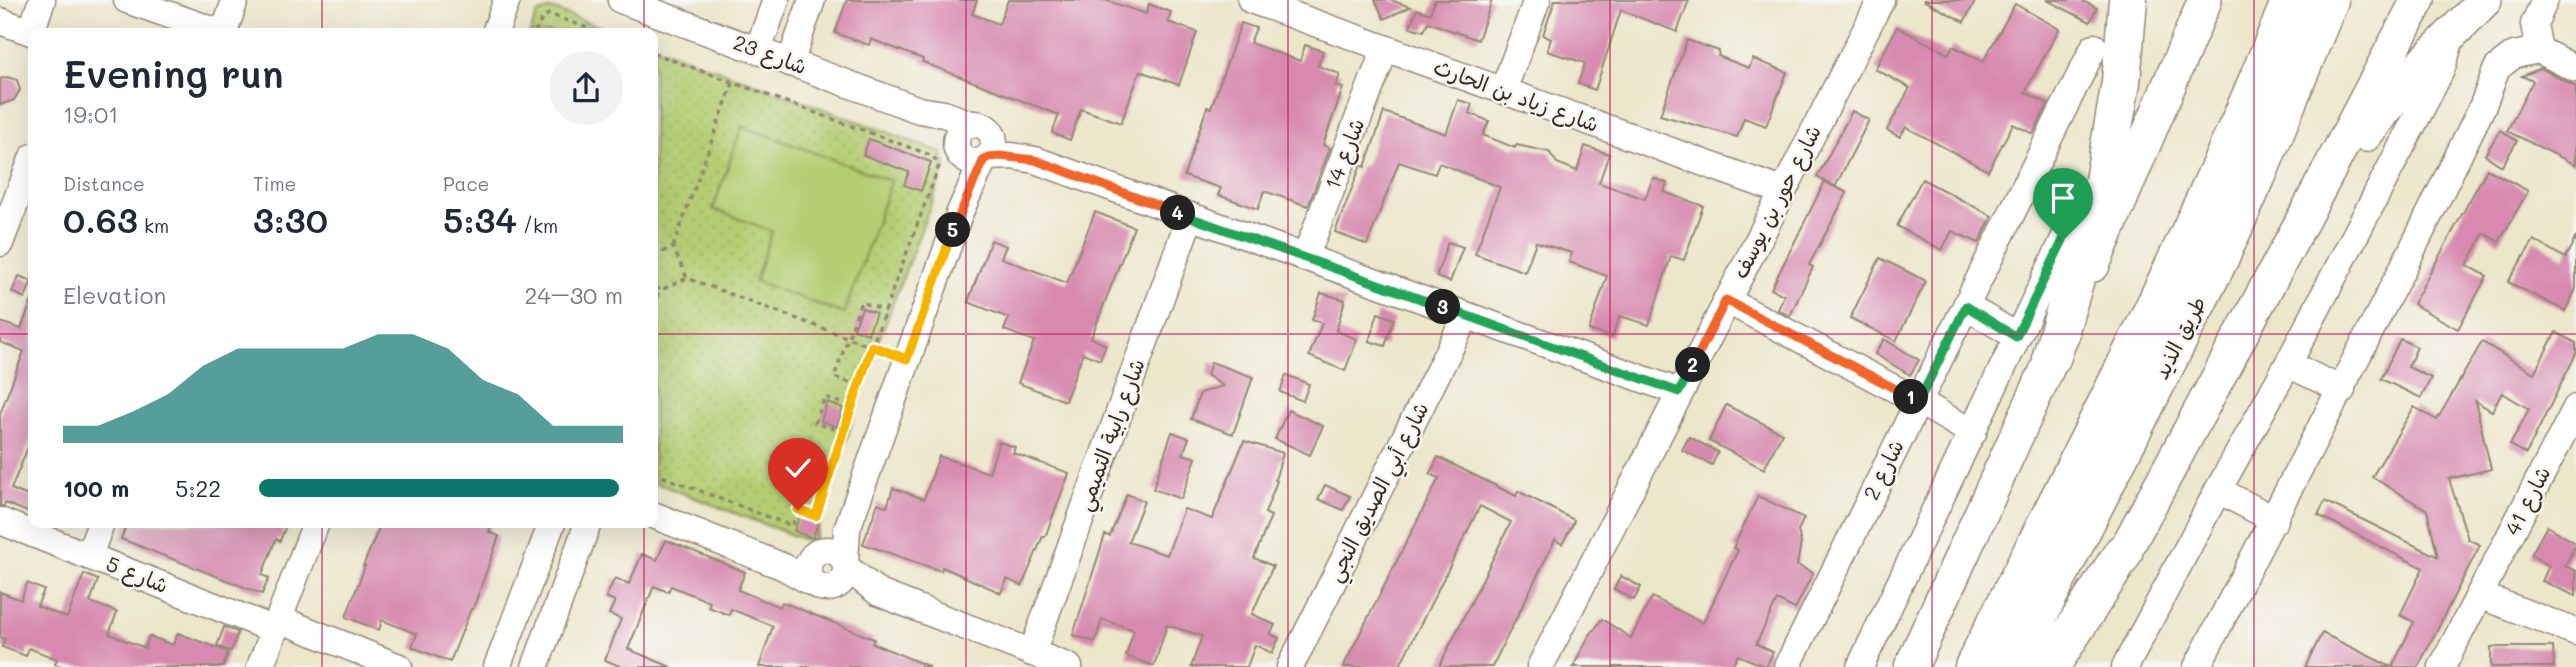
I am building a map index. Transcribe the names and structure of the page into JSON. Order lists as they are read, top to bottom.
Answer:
{
  "streets": {
    "highway": ["طريق الذيد"],
    "street": [
      "شارع 23",
      "شارع زياد بن الحارث",
      "شارع 14",
      "شارع حور بن يوسف",
      "شارع رابية التميمي",
      "شارع 2",
      "شارع أبي الصديق النجي",
      "شارع 41",
      "شارع 5"
    ]
  },
  "crossings": [
    ["شارع 23", "شارع 14"],
    ["شارع 23", "شارع حور بن يوسف"],
    ["شارع 23", "شارع رابية التميمي"],
    ["شارع 23", "شارع أبي الصديق النجي"],
    ["شارع زياد بن الحارث", "شارع 14"],
    ["شارع زياد بن الحارث", "شارع حور بن يوسف"]
  ],
  "page": {
    "heading": ["Evening run", "19:01"],
    "stats": [
      ["Distance", "0.63 km"],
      ["Time", "3:30"],
      ["Pace", "5:34 /km"]
    ],
    "pins": [
      "4",
      "5",
      "3",
      "2",
      "1"
    ],
    "chart": ["Elevation", "24–30 m"],
    "list": [
      {
        "name": "100 m",
        "note": "5:22"
      }
    ]
  }
}
